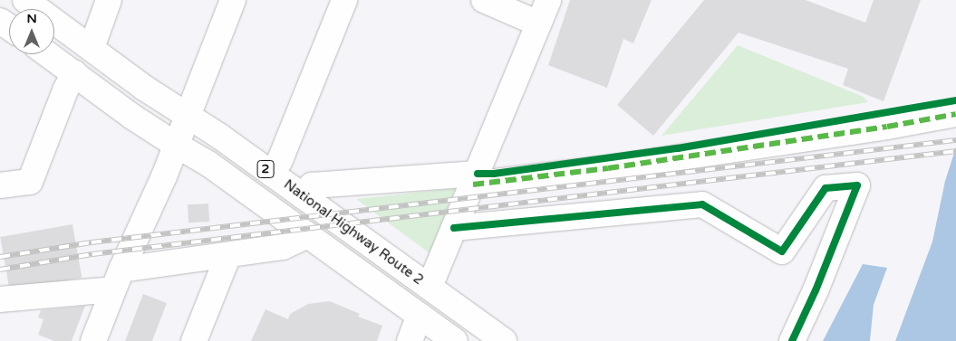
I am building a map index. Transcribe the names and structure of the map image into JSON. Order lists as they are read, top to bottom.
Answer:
{
  "streets": {
    "main road": ["2", "National Highway Route 2"]
  },
  "north": "top"
}
